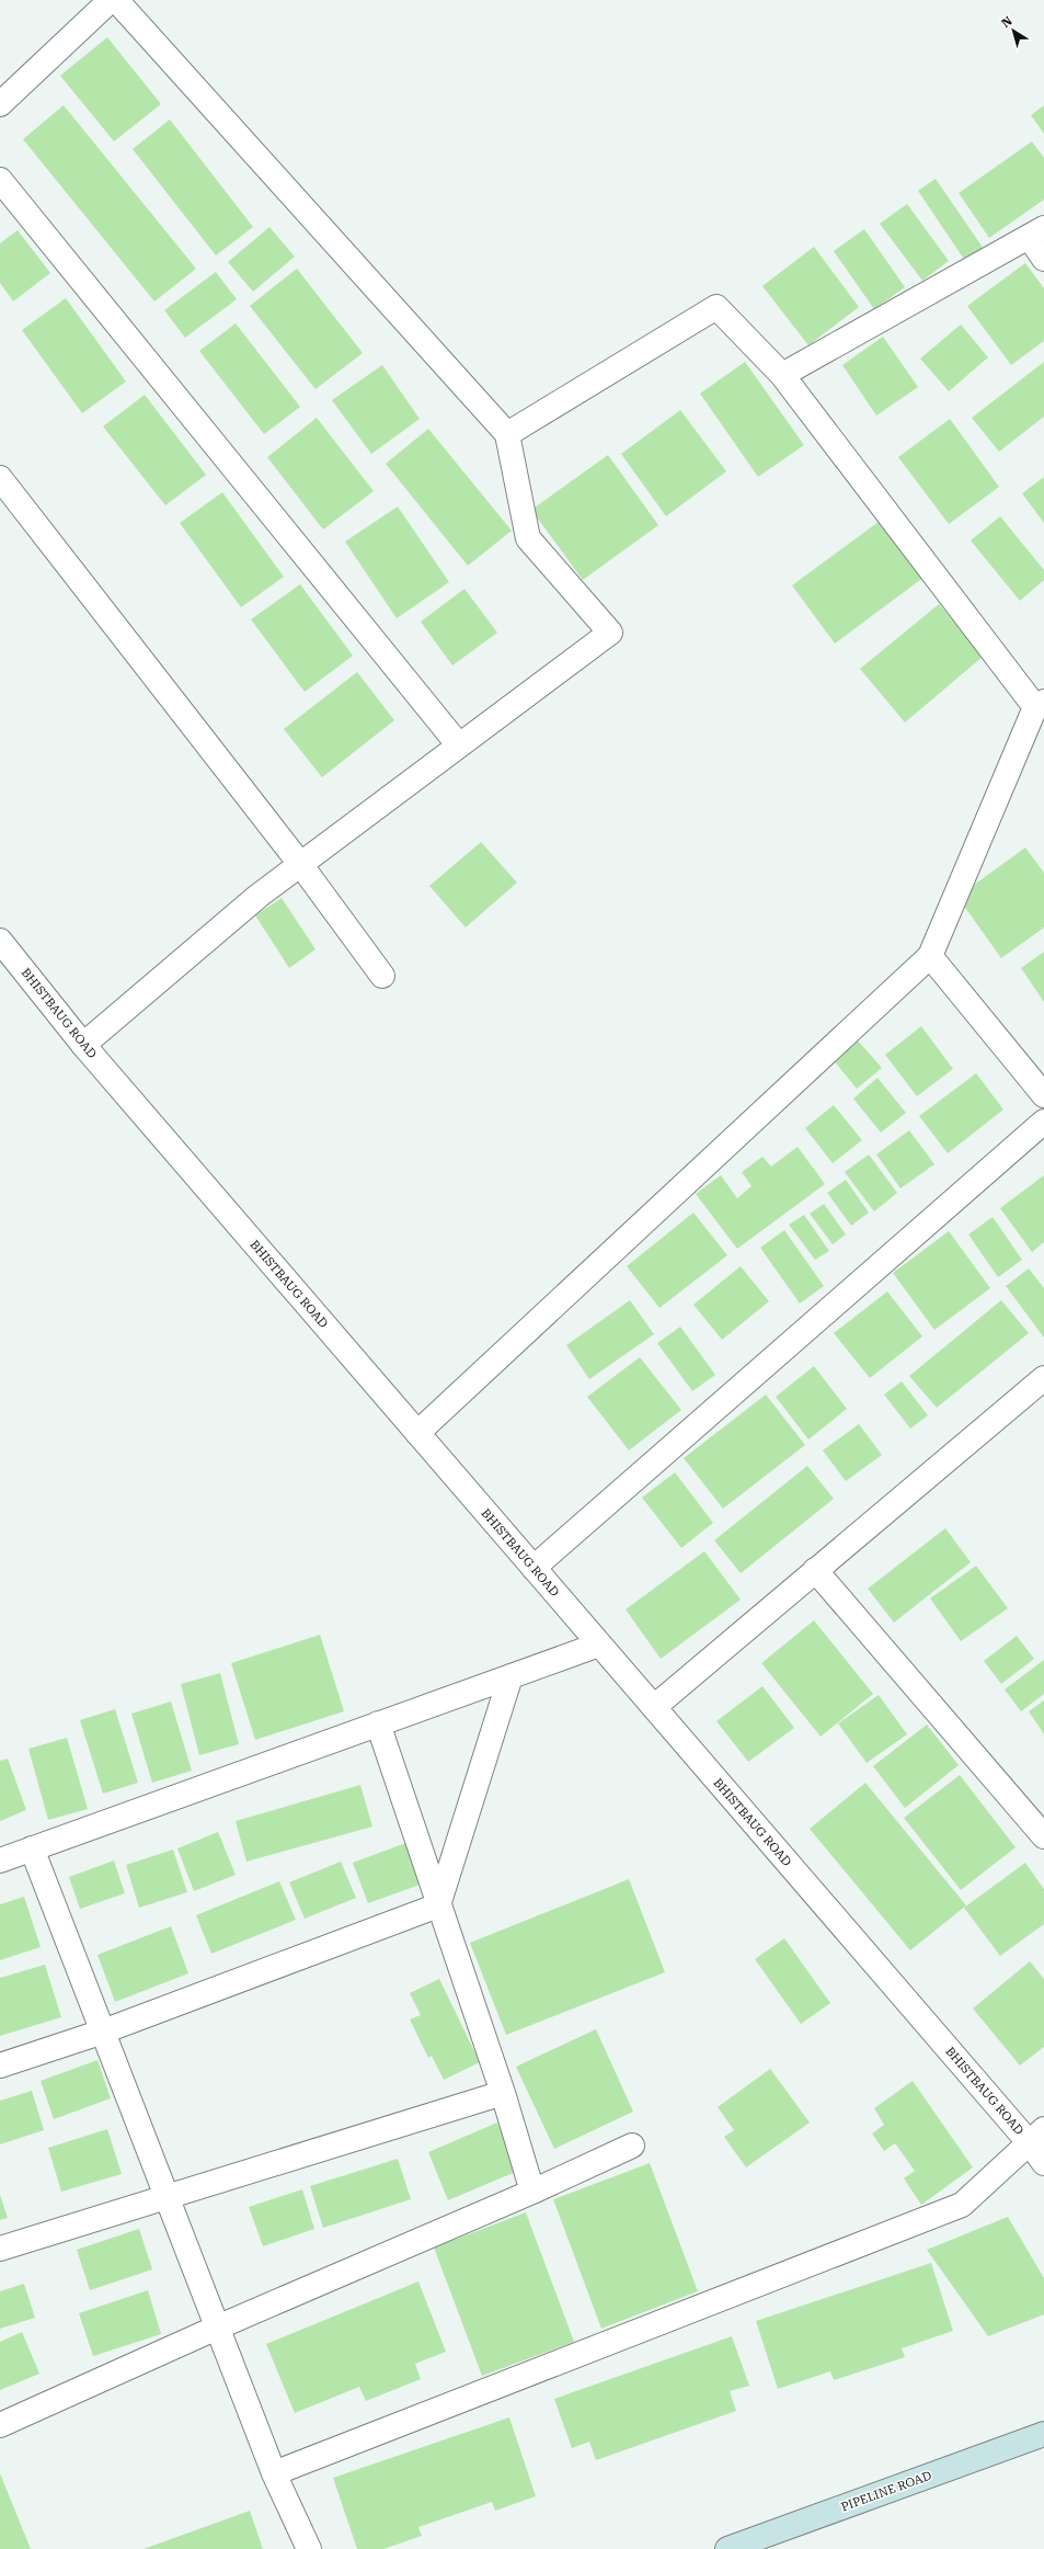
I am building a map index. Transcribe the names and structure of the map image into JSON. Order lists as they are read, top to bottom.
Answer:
{
  "streets": {
    "main road": ["PIPELINE ROAD"],
    "street": ["BHISTBAUG ROAD"]
  },
  "north": "top left"
}
